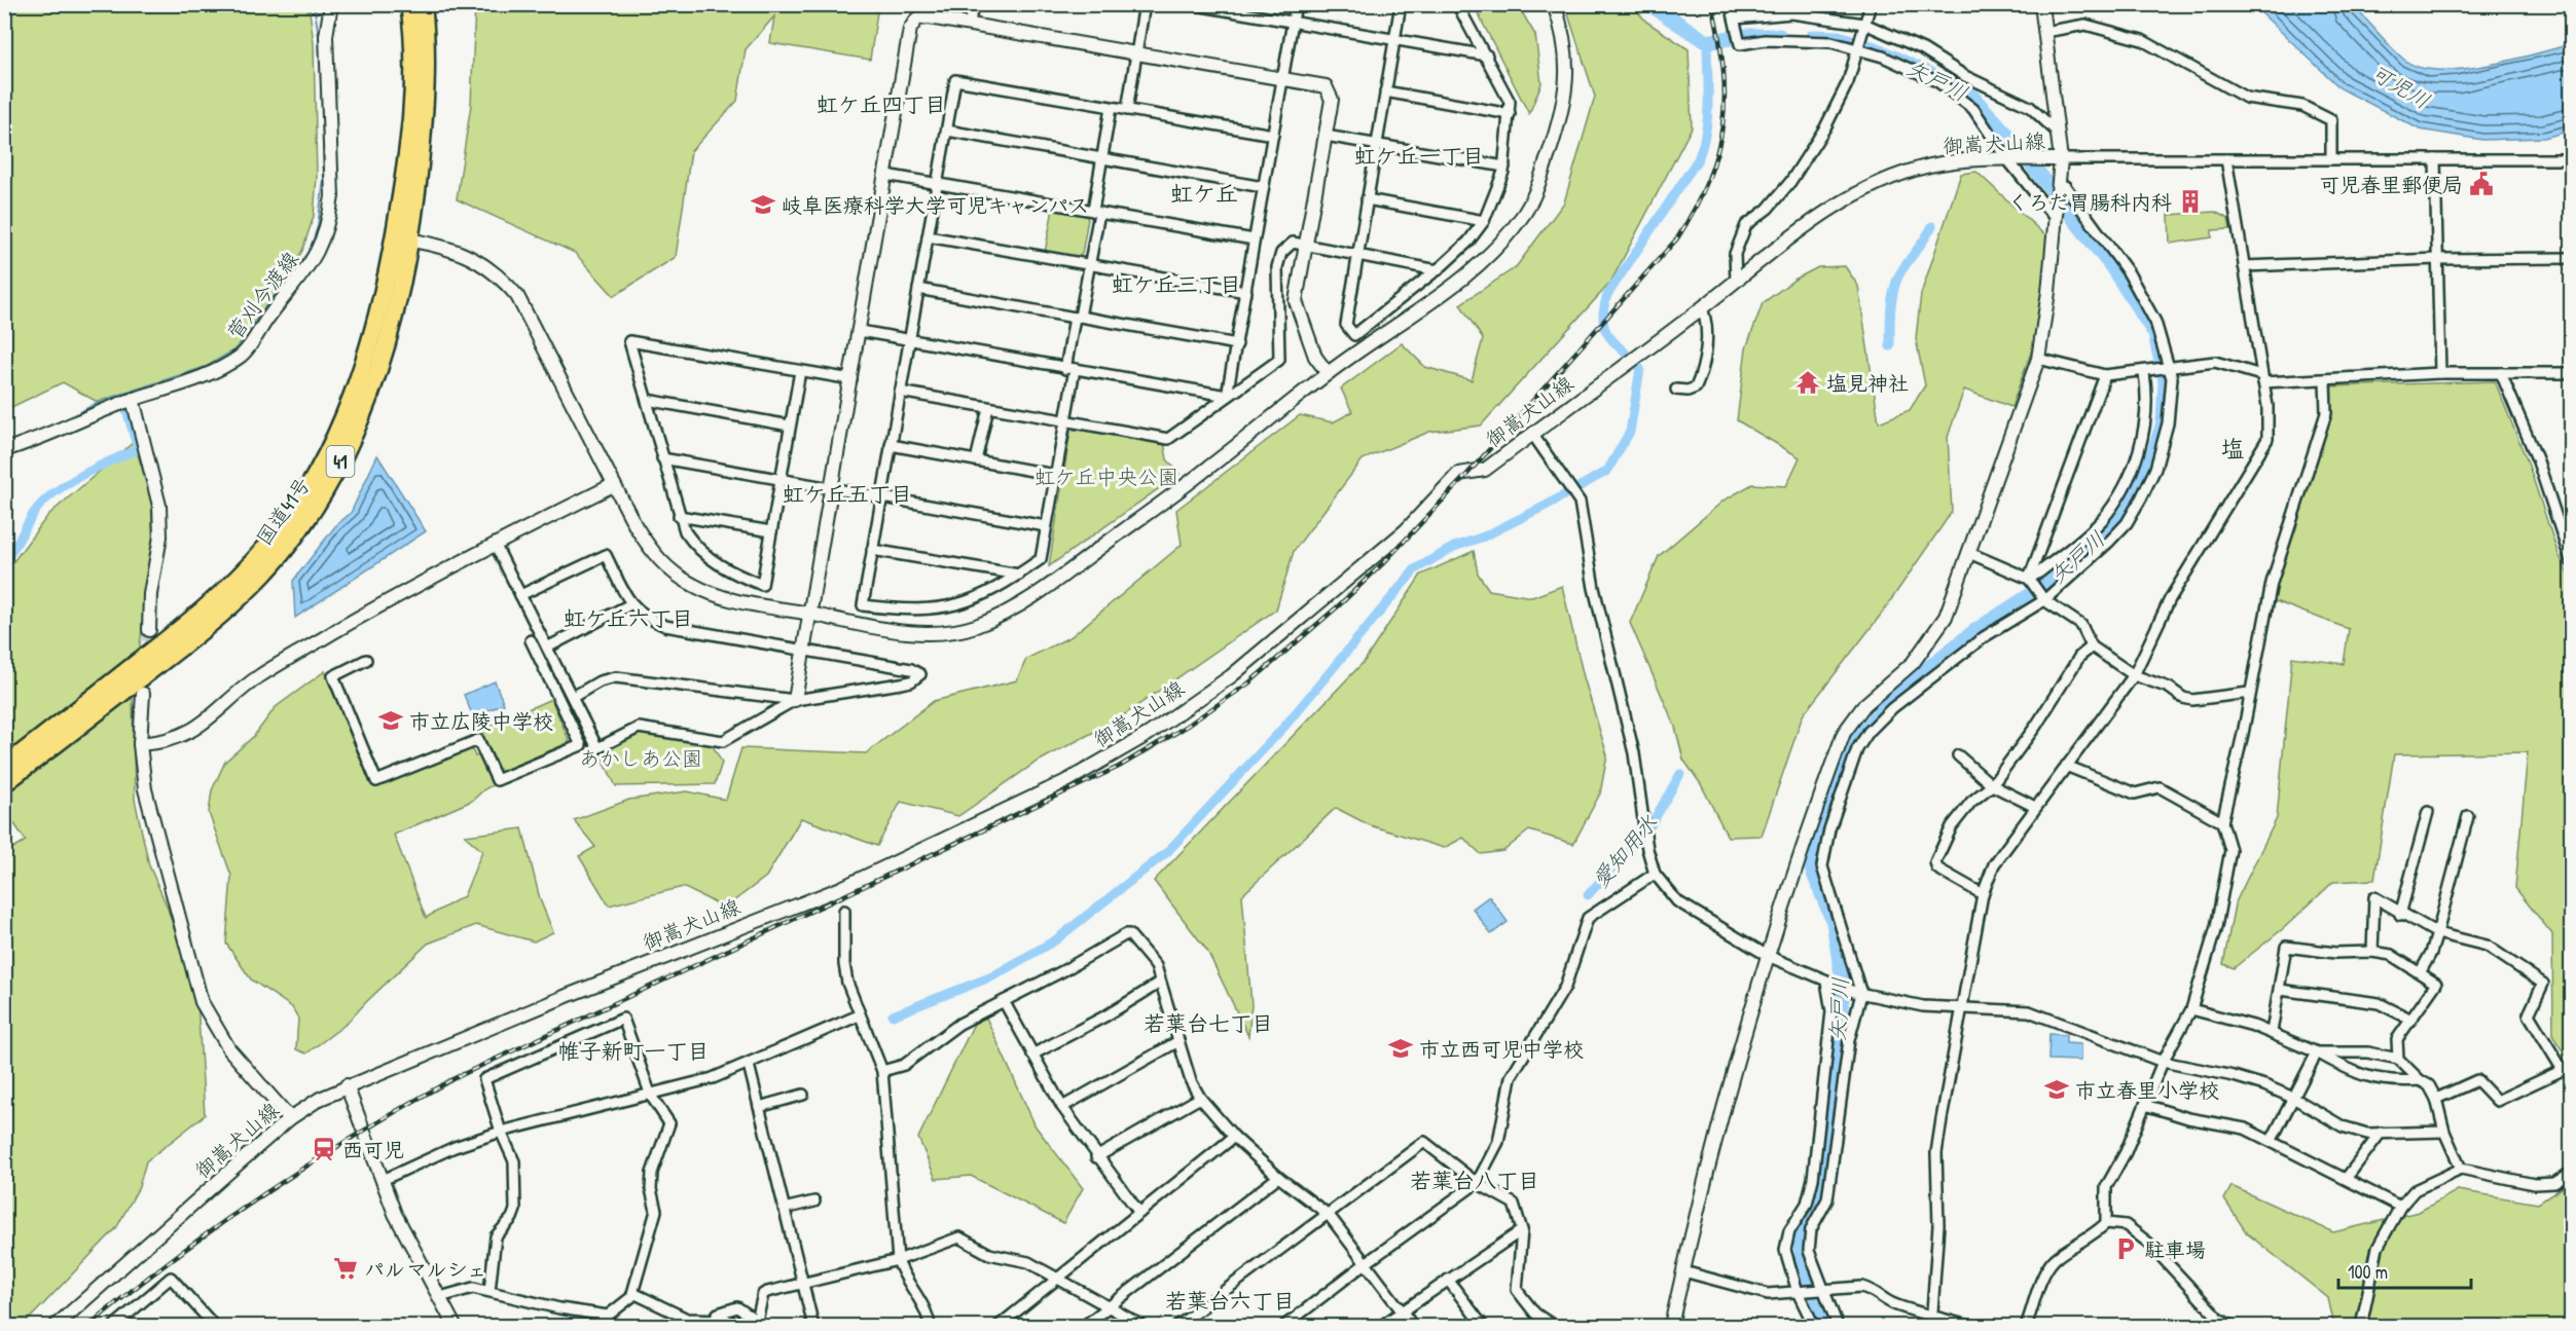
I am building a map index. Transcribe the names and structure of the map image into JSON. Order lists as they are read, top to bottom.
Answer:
{
  "streets": {
    "highway": ["41", "国道41号"],
    "street": ["御嵩犬山線", "菅刈今渡線"]
  },
  "districts": [
    "虹ケ丘四丁目",
    "虹ケ丘一丁目",
    "虹ケ丘",
    "虹ケ丘三丁目",
    "塩",
    "虹ケ丘五丁目",
    "虹ケ丘六丁目",
    "若葉台七丁目",
    "帷子新町一丁目",
    "若葉台八丁目",
    "若葉台六丁目"
  ],
  "water": ["矢戸川", "可児川", "愛知用水"],
  "parks": ["虹ケ丘中央公園", "あかしあ公園"],
  "places": {
    "public building": ["可児春里郵便局"],
    "building": ["くろだ胃腸科内科"],
    "school or university": [
      "岐阜医療科学大学可児キャンパス",
      "市立広陵中学校",
      "市立西可児中学校",
      "市立春里小学校"
    ],
    "temple": ["塩見神社"],
    "station": ["西可児"],
    "parking": ["駐車場"],
    "supermarket": ["パルマルシェ"]
  },
  "scale_bar": "100 m"
}
